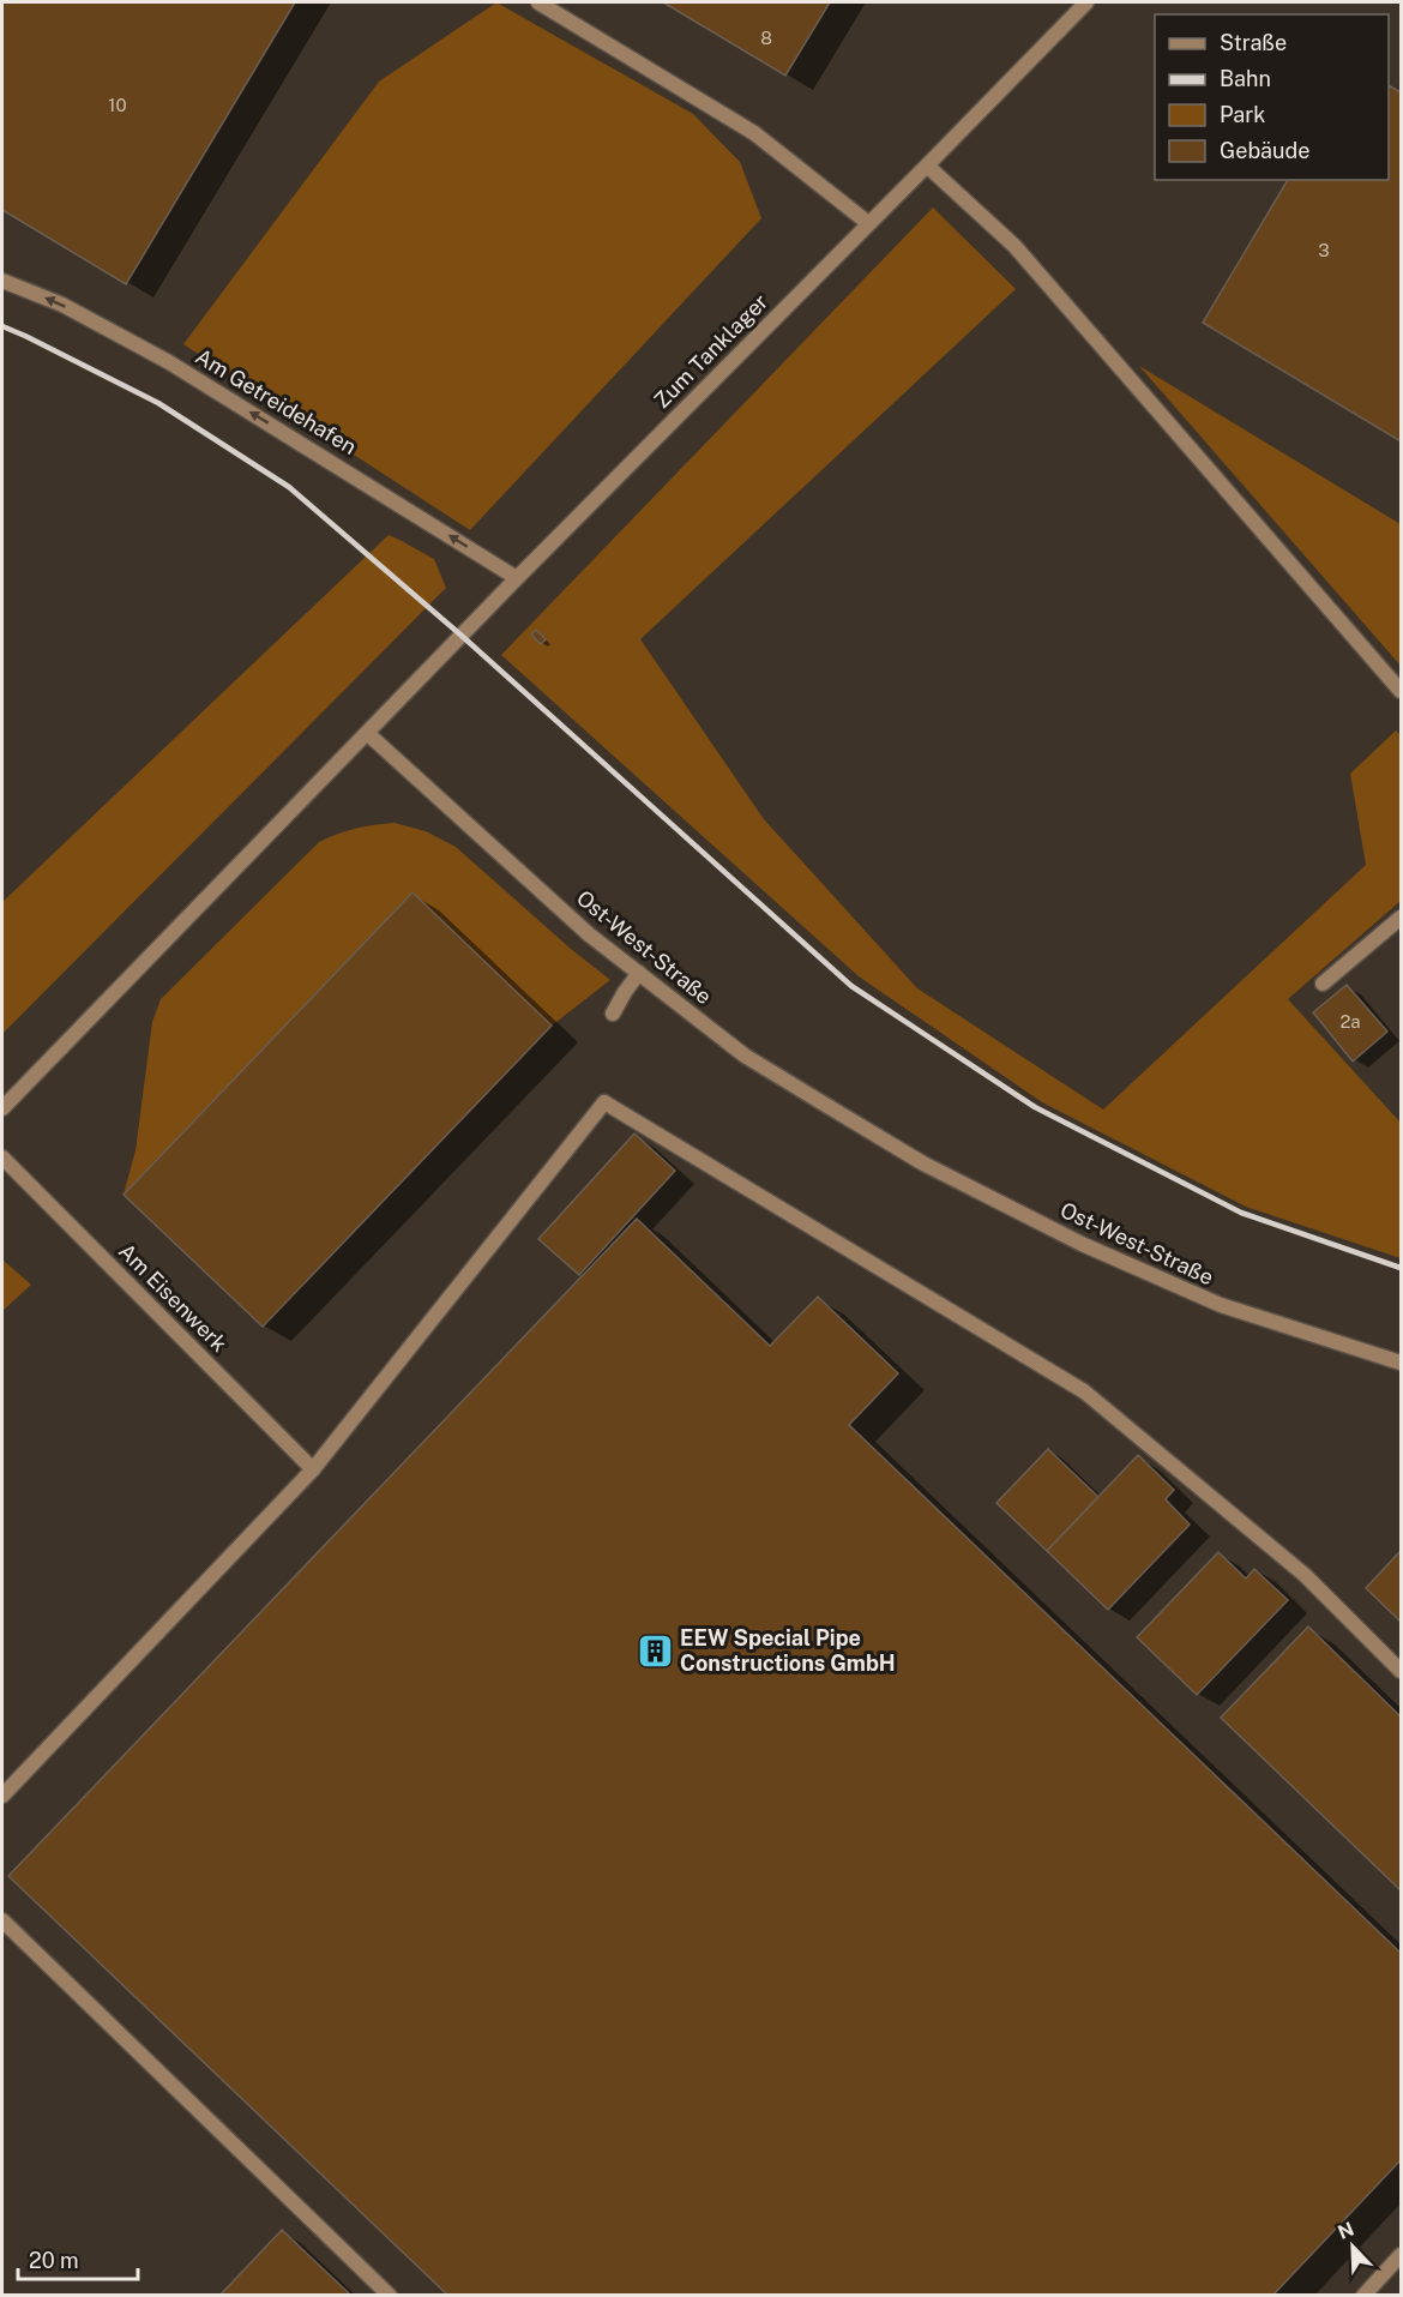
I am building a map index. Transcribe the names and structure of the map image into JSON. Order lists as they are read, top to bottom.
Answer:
{
  "streets": {
    "street": [
      "Zum Tanklager",
      "Am Getreidehafen",
      "Ost-West-Straße",
      "Am Eisenwerk"
    ]
  },
  "crossings": [
    ["Zum Tanklager", "Am Getreidehafen"],
    ["Zum Tanklager", "Ost-West-Straße"]
  ],
  "one_way": ["Am Getreidehafen"],
  "places": {
    "building": ["EEW Special Pipe Constructions GmbH"]
  },
  "house_numbers": [
    "8",
    "10",
    "3",
    "2a"
  ],
  "legend": [
    "Straße",
    "Bahn",
    "Park",
    "Gebäude"
  ],
  "scale_bar": "20 m",
  "north": "top left"
}
